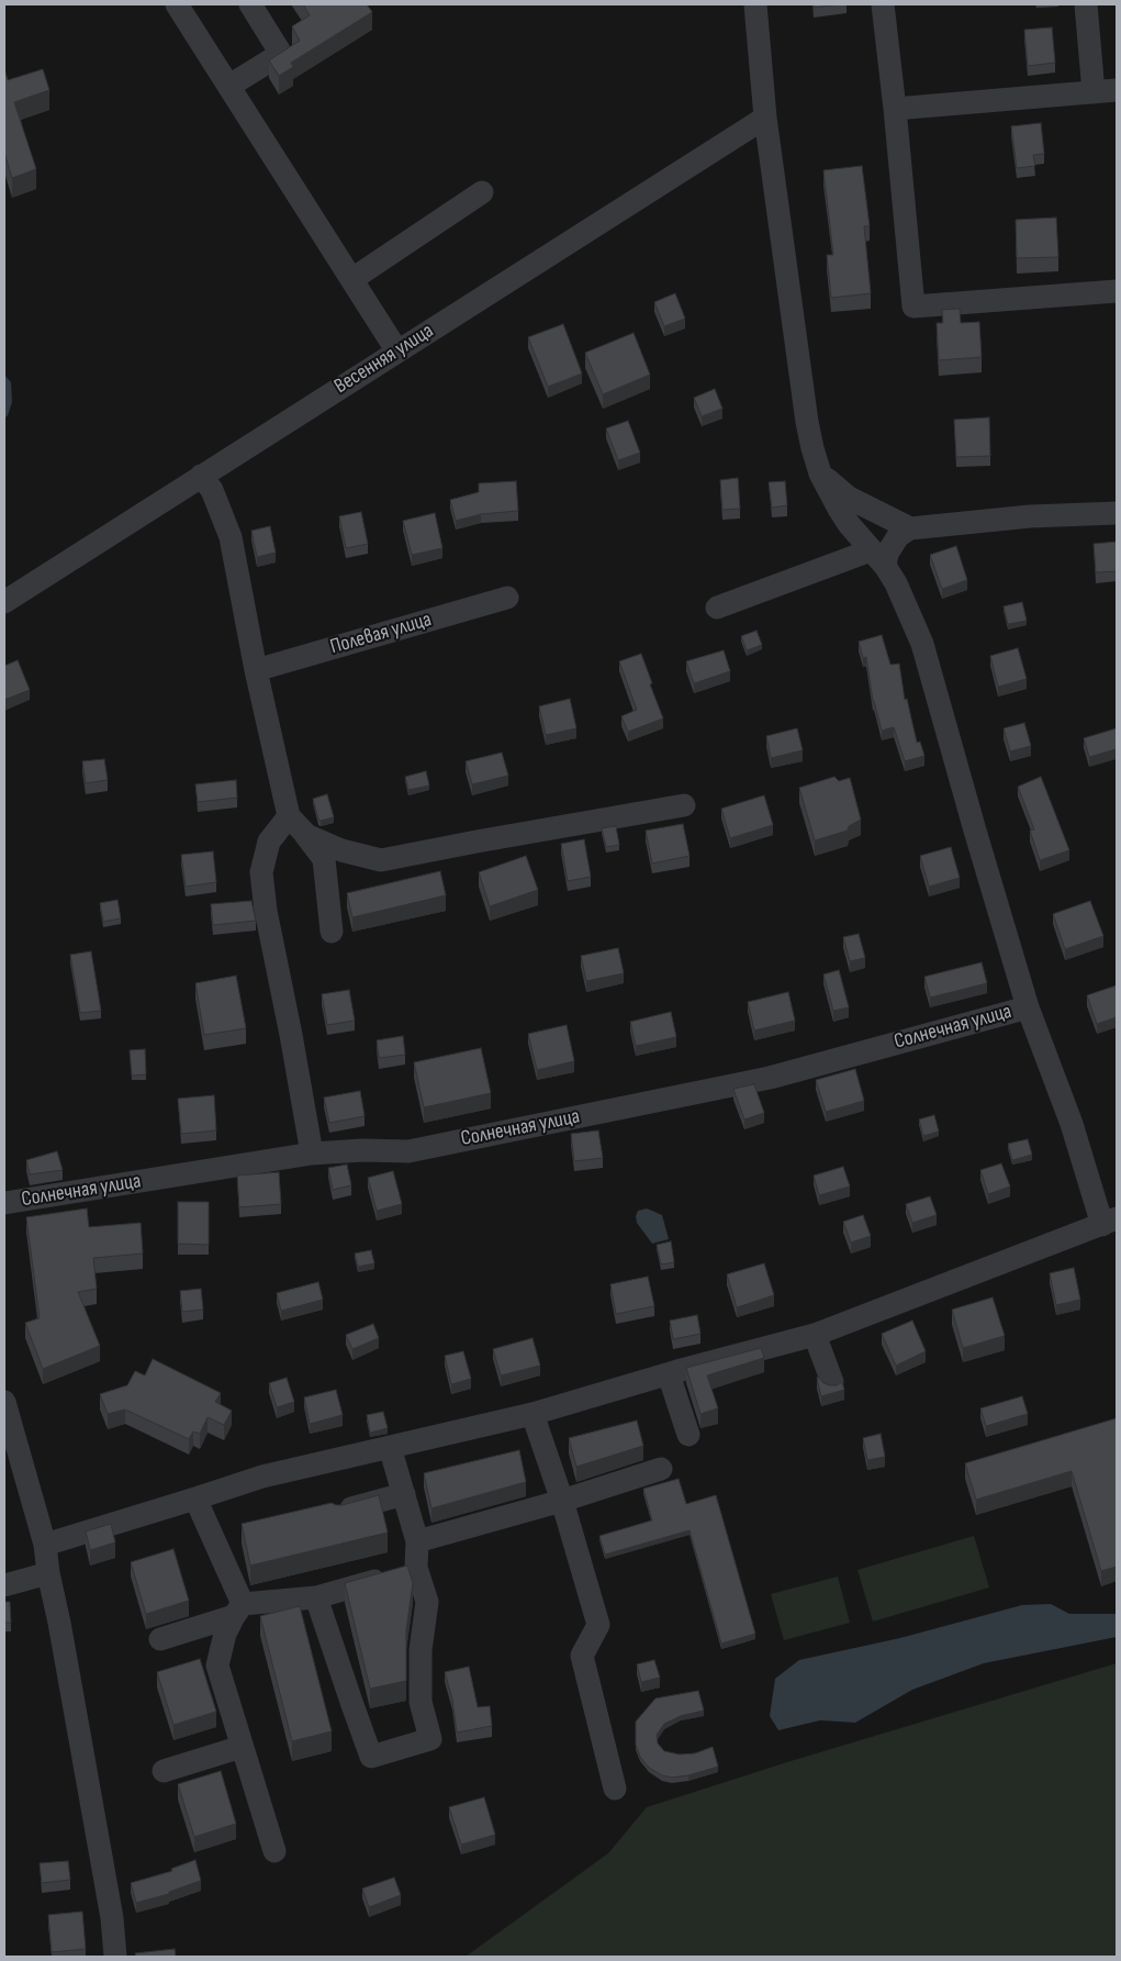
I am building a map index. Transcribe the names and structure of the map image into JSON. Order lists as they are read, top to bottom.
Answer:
{
  "streets": {
    "street": ["Весенняя улица", "Полевая улица", "Солнечная улица"]
  }
}
